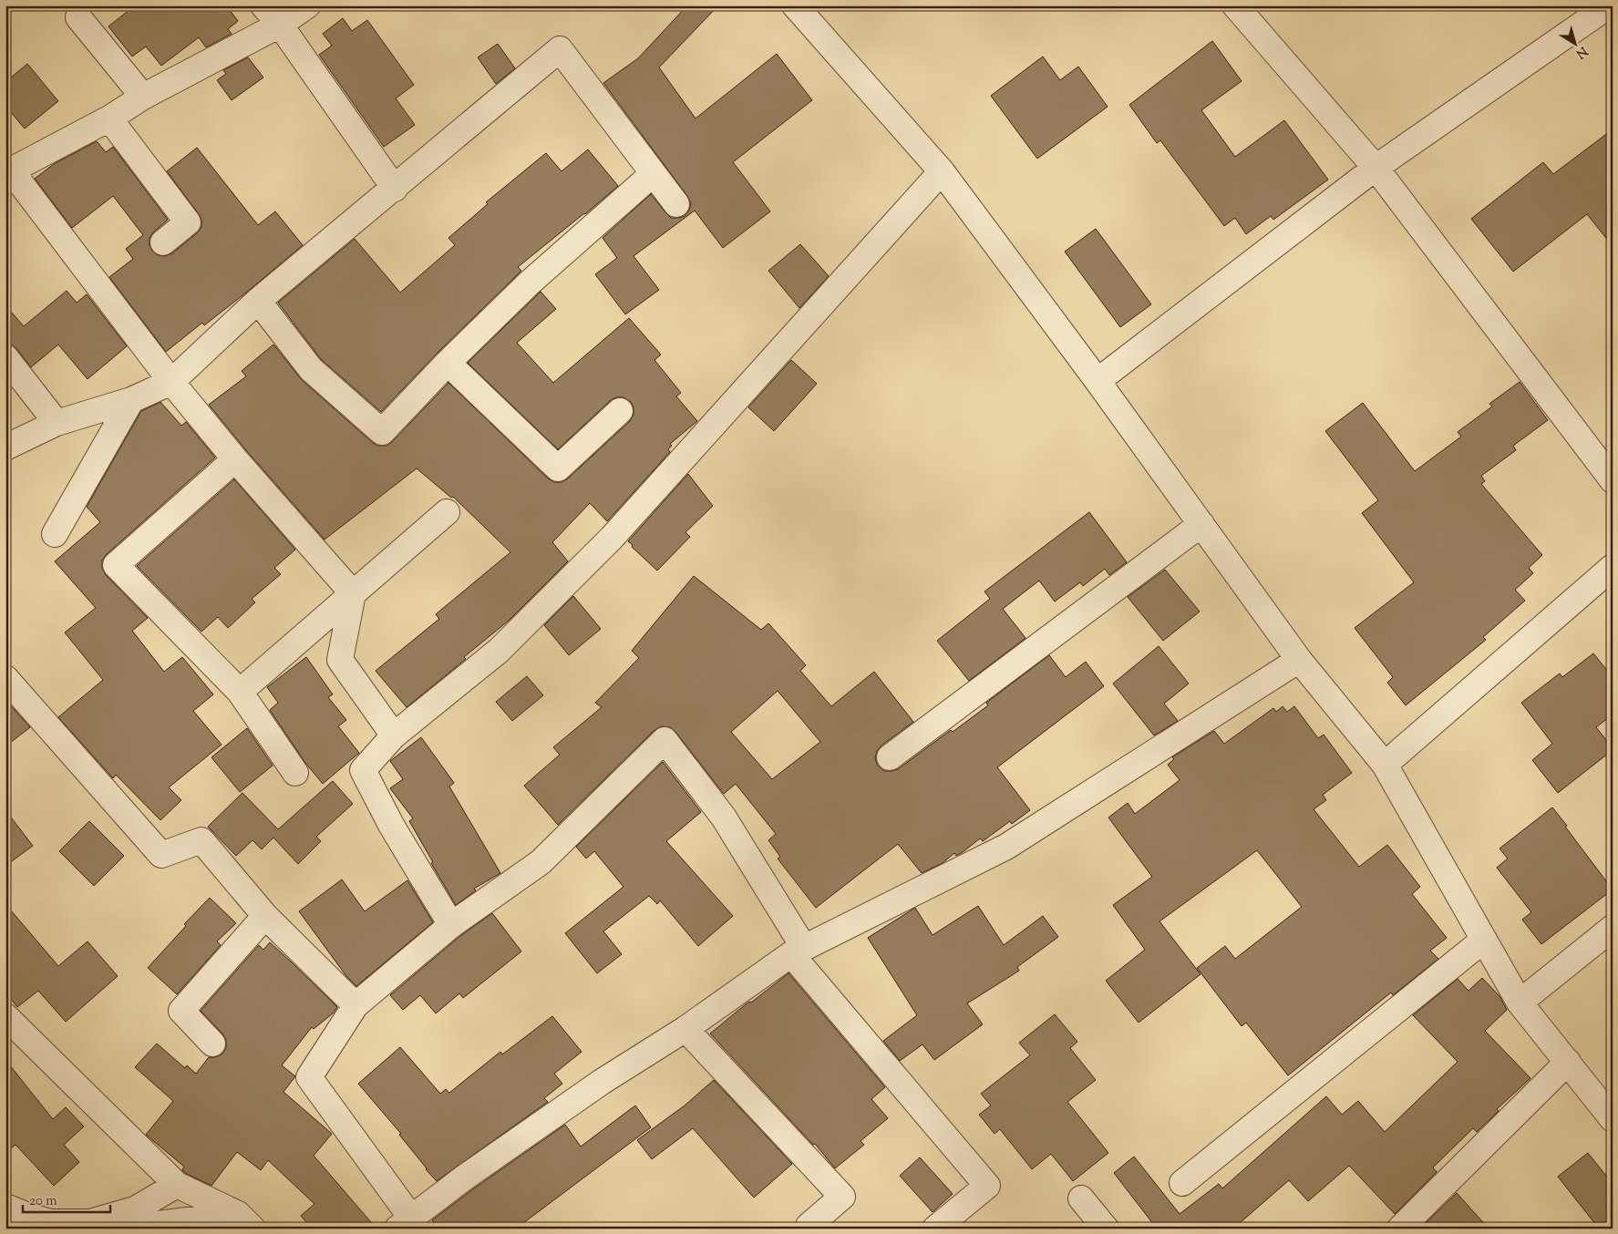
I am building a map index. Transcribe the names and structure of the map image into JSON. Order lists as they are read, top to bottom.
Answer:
{
  "scale_bar": "20 m",
  "north": "bottom right"
}
